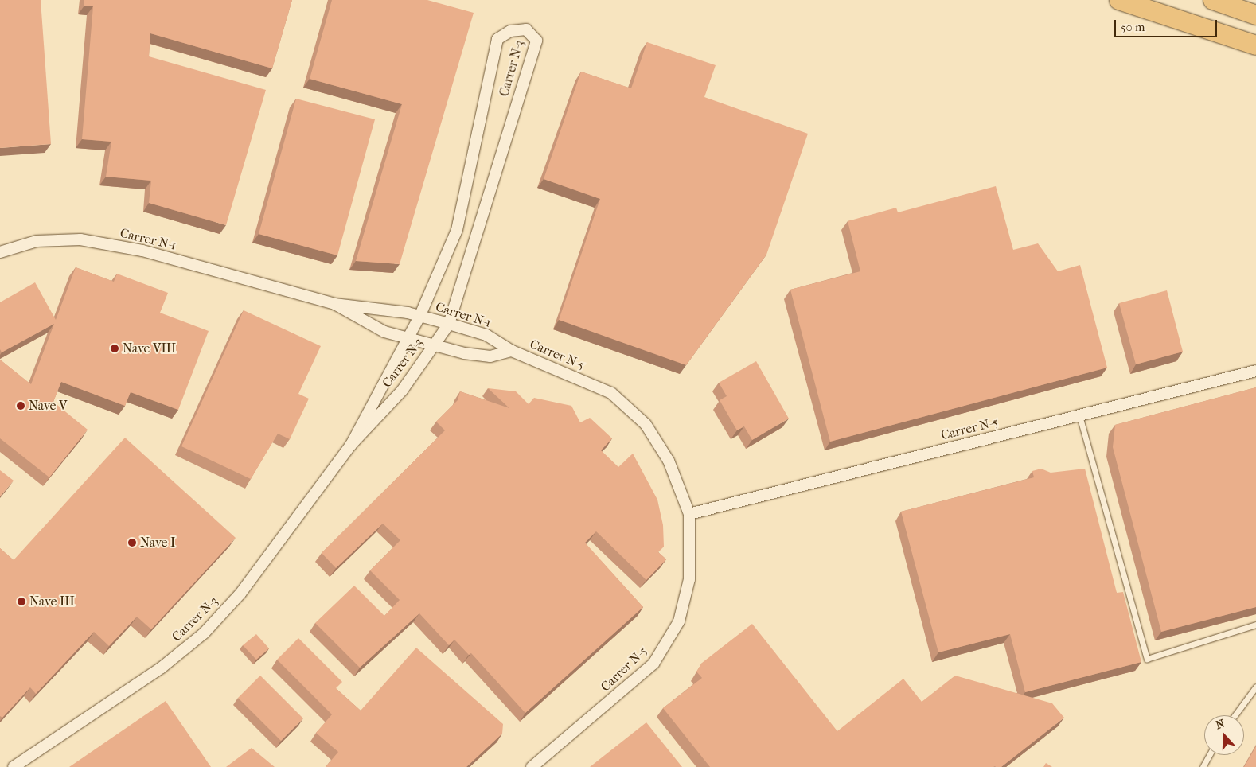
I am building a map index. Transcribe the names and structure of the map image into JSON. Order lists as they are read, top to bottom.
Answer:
{
  "streets": {
    "street": ["Carrer N-3", "Carrer N-1", "Carrer N-5"]
  },
  "crossings": [
    ["Carrer N-3", "Carrer N-1"],
    ["Carrer N-1", "Carrer N-5"]
  ],
  "places": [
    "Nave VIII",
    "Nave V",
    "Nave I",
    "Nave III"
  ],
  "scale_bar": "50 m",
  "north": "top"
}
